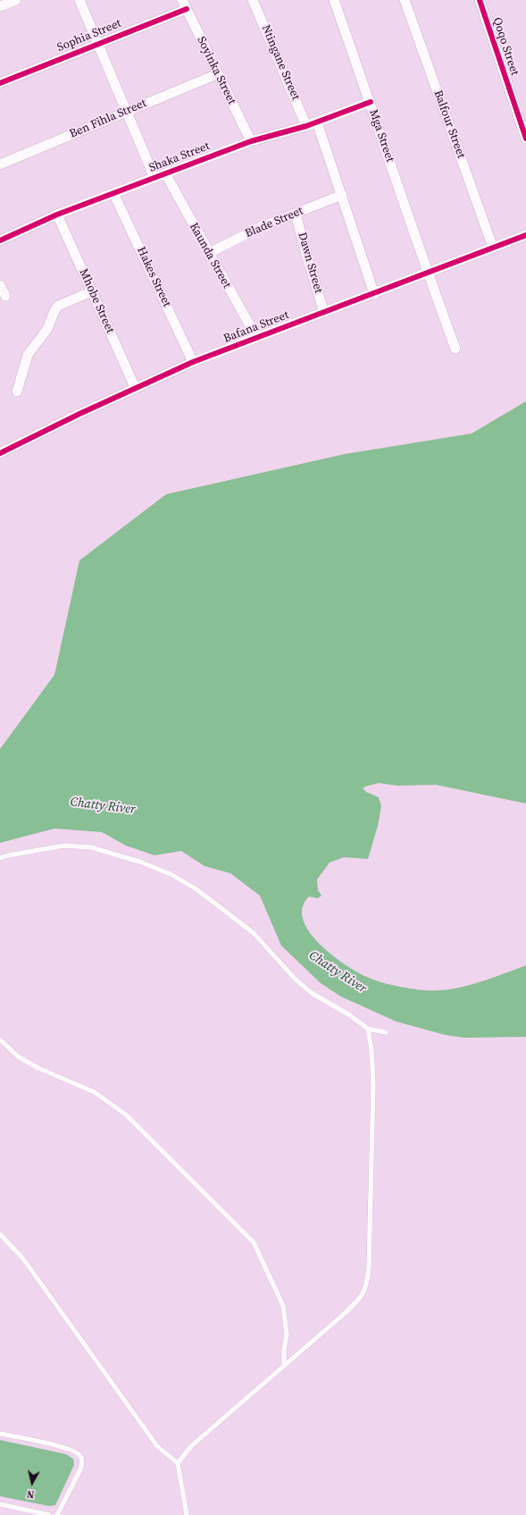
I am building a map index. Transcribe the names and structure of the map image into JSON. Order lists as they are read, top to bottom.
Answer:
{
  "streets": {
    "street": [
      "Sophia Street",
      "Qoqo Street",
      "Ntingane Street",
      "Soyinka Street",
      "Ben Fihla Street",
      "Balfour Street",
      "Mga Street",
      "Shaka Street",
      "Blade Street",
      "Kaunda Street",
      "Dawn Street",
      "Hakes Street",
      "Mhobe Street",
      "Bafana Street"
    ]
  },
  "crossings": [
    ["Sophia Street", "Soyinka Street"],
    ["Ntingane Street", "Shaka Street"],
    ["Soyinka Street", "Ben Fihla Street"],
    ["Soyinka Street", "Shaka Street"],
    ["Balfour Street", "Bafana Street"],
    ["Mga Street", "Shaka Street"],
    ["Mga Street", "Bafana Street"],
    ["Shaka Street", "Kaunda Street"],
    ["Shaka Street", "Hakes Street"],
    ["Shaka Street", "Mhobe Street"],
    ["Blade Street", "Kaunda Street"],
    ["Blade Street", "Dawn Street"],
    ["Kaunda Street", "Bafana Street"],
    ["Dawn Street", "Bafana Street"],
    ["Hakes Street", "Bafana Street"],
    ["Mhobe Street", "Bafana Street"]
  ],
  "water": ["Chatty River"],
  "north": "bottom"
}
